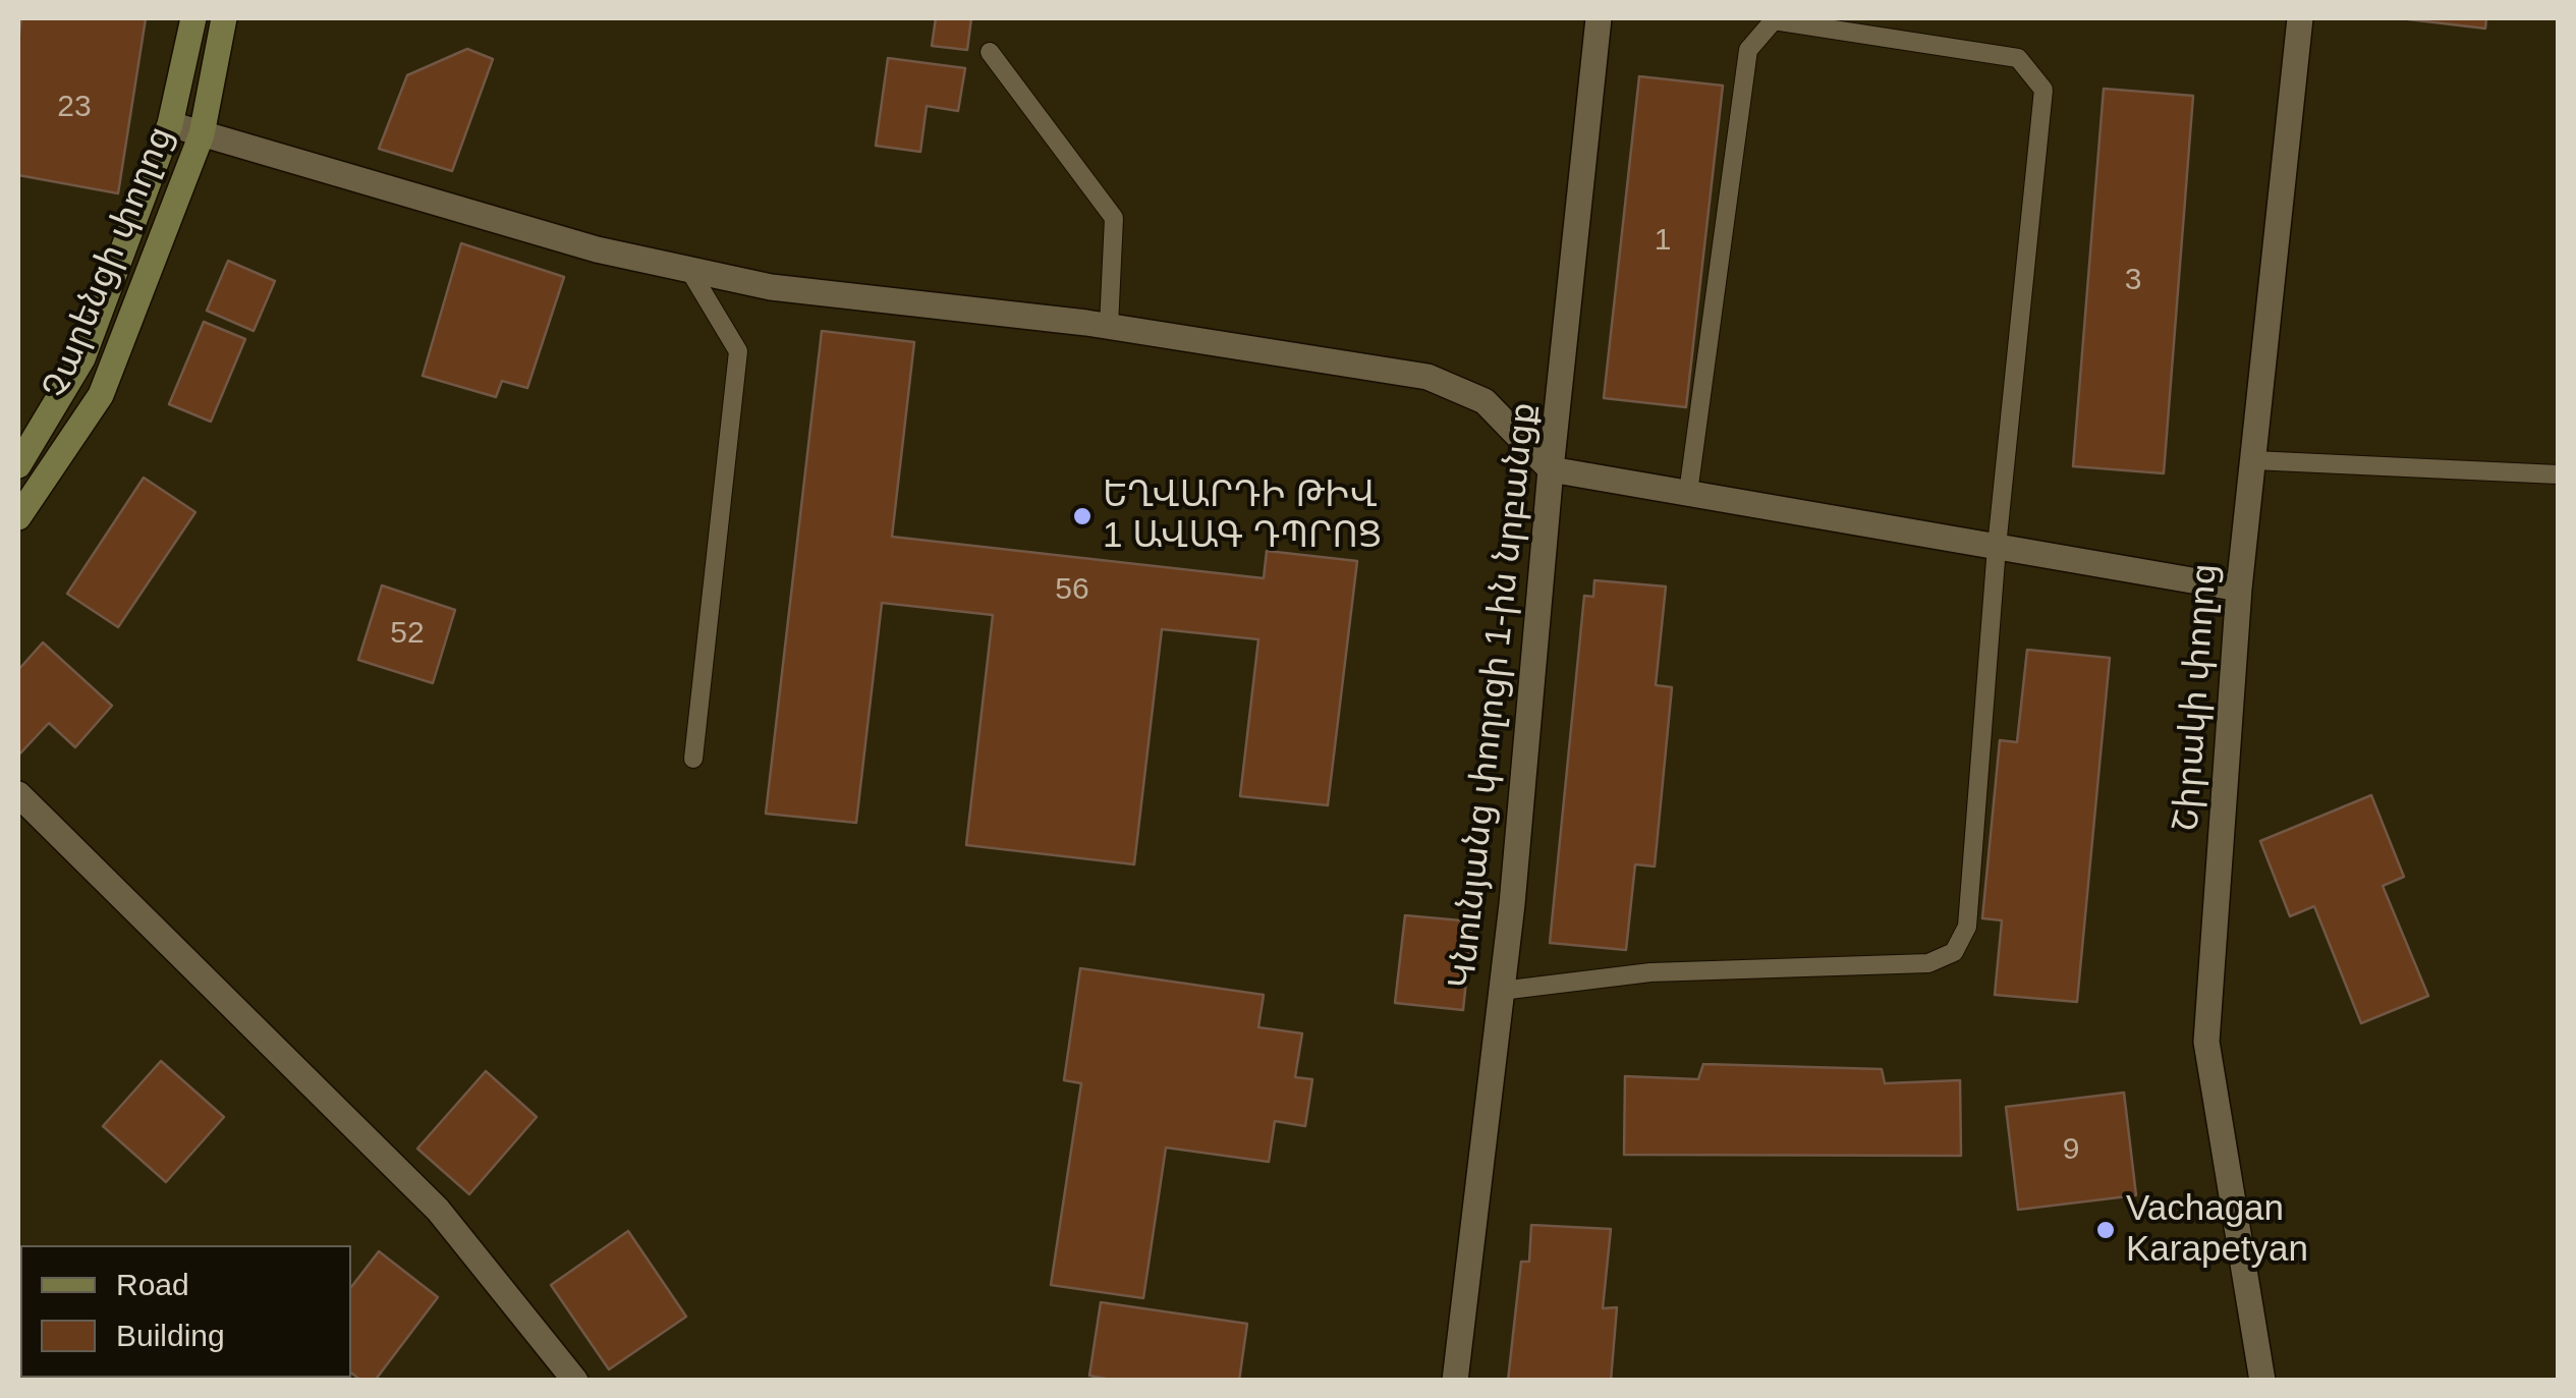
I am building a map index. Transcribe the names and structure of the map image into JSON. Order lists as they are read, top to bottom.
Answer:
{
  "streets": {
    "street": ["Չարենցի փողոց", "Կնունյանց փողոցի 1-ին նրբանցք", "Շիրակի փողոց"]
  },
  "places": ["ԵՂՎԱՐԴԻ ԹԻՎ 1 ԱՎԱԳ ԴՊՐՈՑ", "Vachagan Karapetyan"],
  "house_numbers": [
    "23",
    "1",
    "3",
    "56",
    "52",
    "9"
  ],
  "legend": ["Road", "Building"]
}
